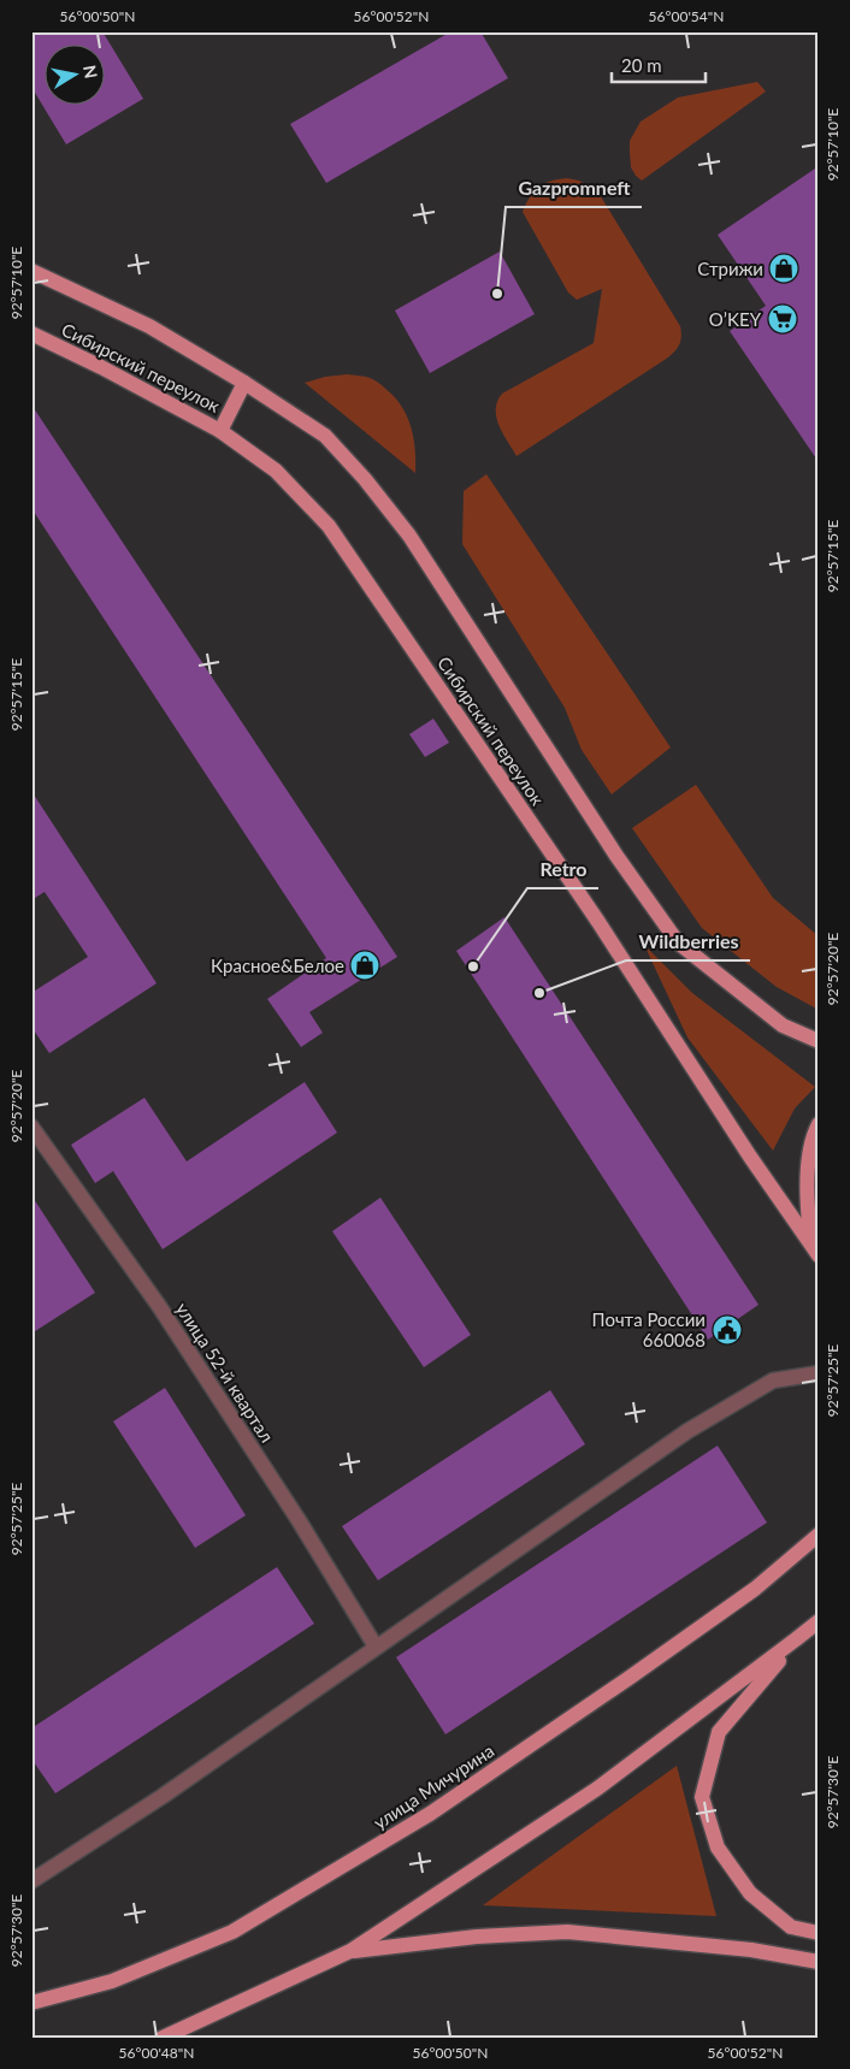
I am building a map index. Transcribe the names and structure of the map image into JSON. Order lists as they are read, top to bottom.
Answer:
{
  "streets": {
    "main road": ["Сибирский переулок", "улица Мичурина"],
    "street": ["улица 52-й квартал"]
  },
  "places": {
    "shop": ["Стрижи", "Красное&Белое"],
    "other": ["Gazpromneft", "Retro", "Wildberries"],
    "supermarket": ["O’KEY"],
    "public building": ["Почта России 660068"]
  },
  "scale_bar": "20 m",
  "north": "right",
  "coordinates": [
    "56°00'50\"N",
    "56°00'52\"N",
    "56°00'54\"N",
    "92°57'10\"E",
    "92°57'15\"E",
    "92°57'20\"E",
    "92°57'25\"E",
    "92°57'30\"E",
    "56°00'48\"N"
  ]
}
